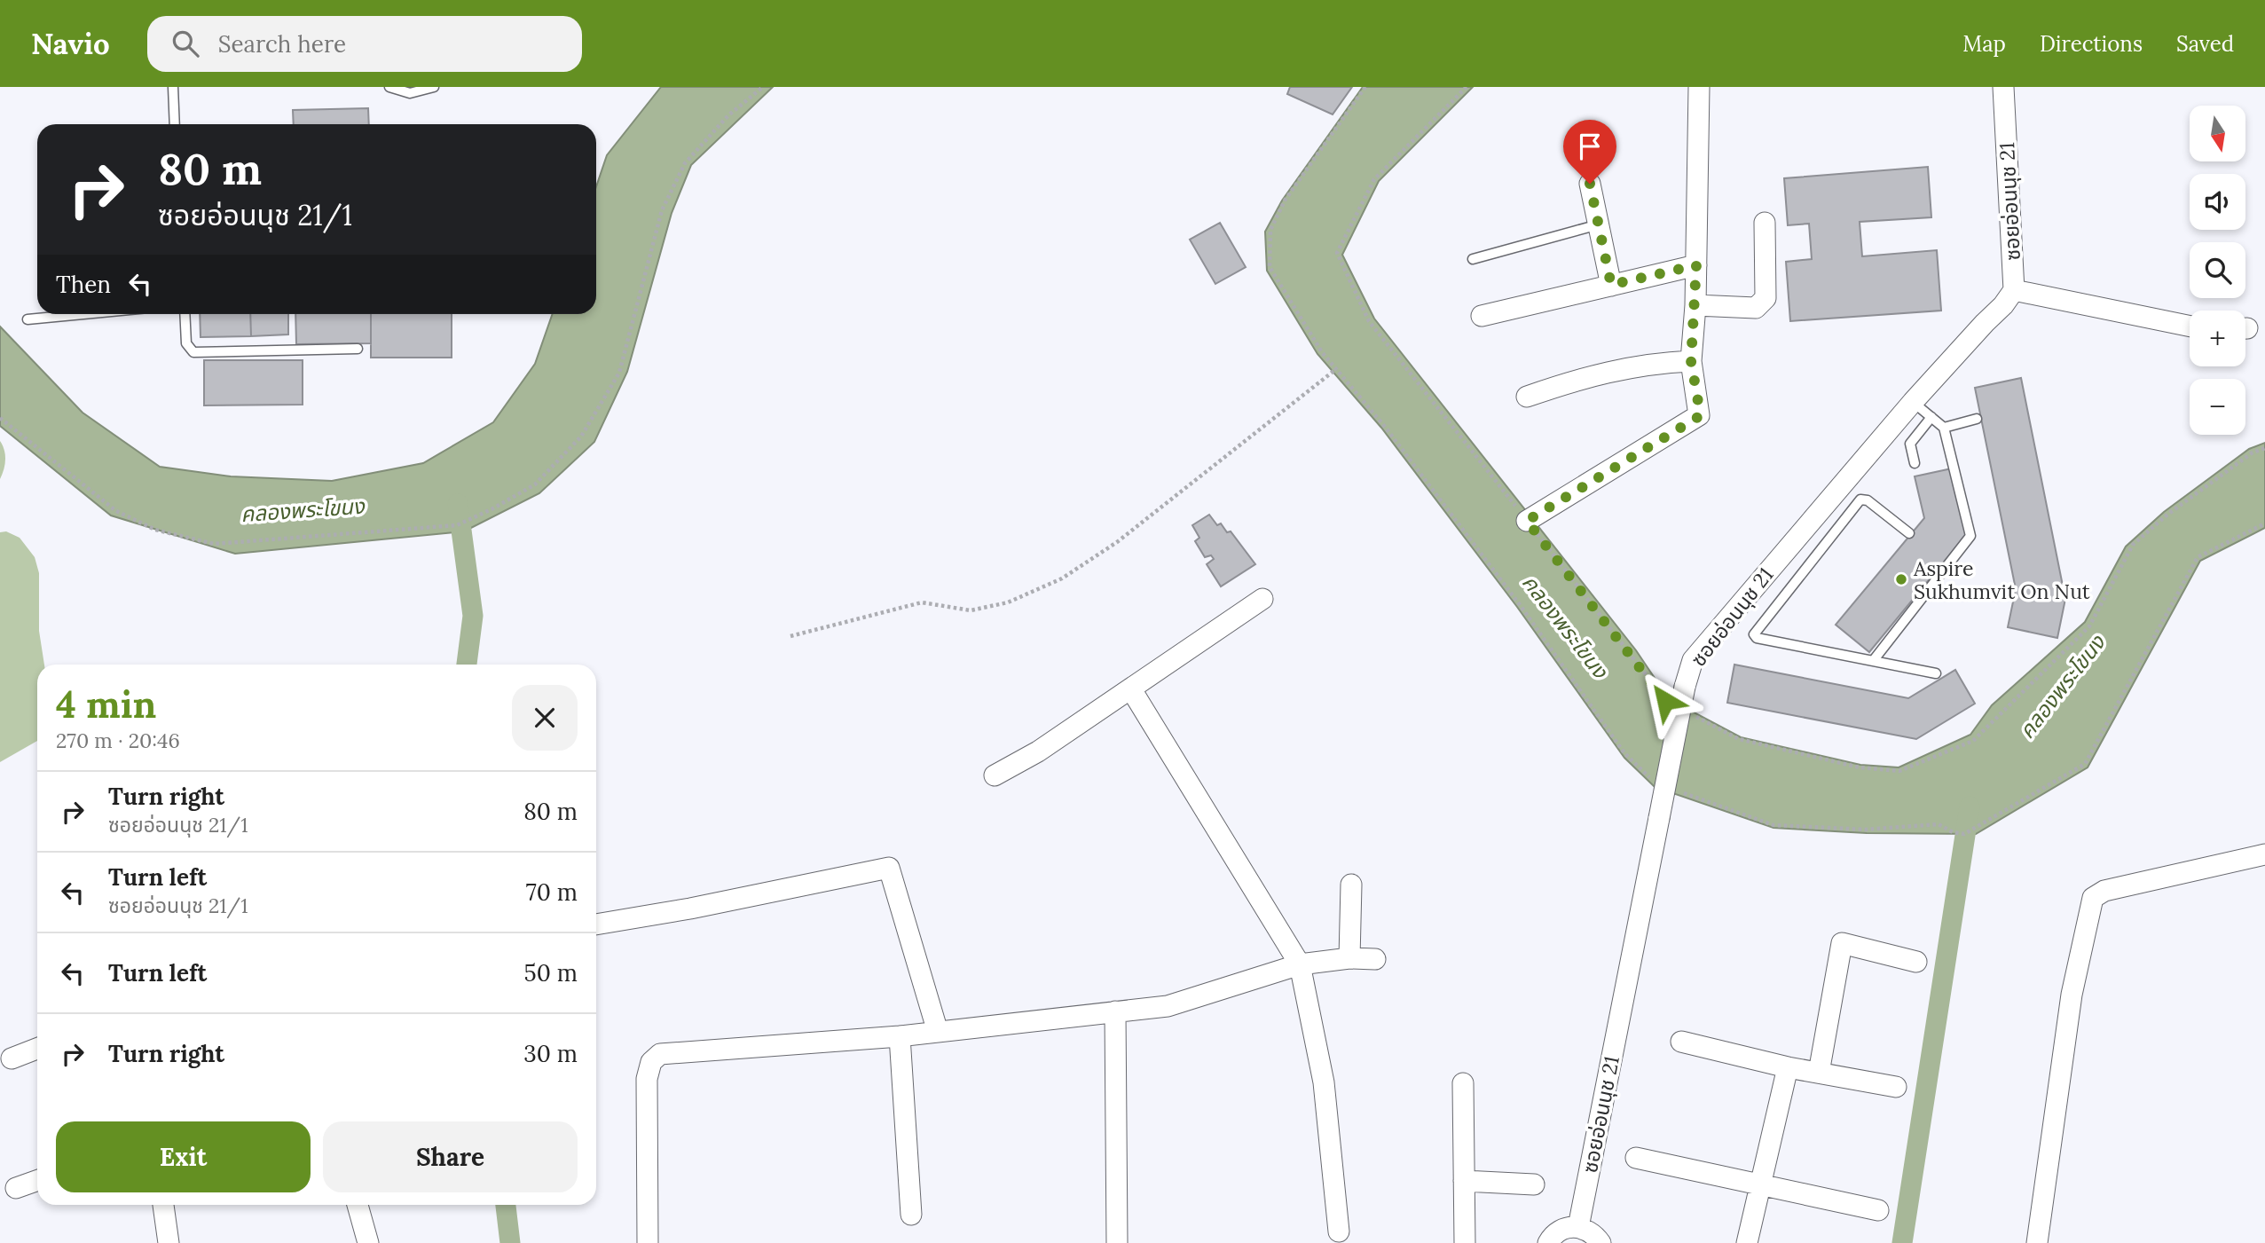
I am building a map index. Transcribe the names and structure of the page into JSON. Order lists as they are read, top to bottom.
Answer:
{
  "streets": {
    "street": ["ซอยอ่อนนุช 21"]
  },
  "water": ["คลองพระโขนง"],
  "places": ["Aspire Sukhumvit On Nut"],
  "north": "bottom",
  "page": {
    "header": "Navio",
    "search": "Search here",
    "nav": ["Map", "Directions", "Saved"],
    "map_buttons": ["+", "−"],
    "turn": ["80 m", "ซอยอ่อนนุช 21/1"],
    "then": "Then",
    "heading": ["4 min", "270 m · 20:46"],
    "list": [
      {
        "name": "Turn right",
        "note": "ซอยอ่อนนุช 21/1",
        "value": "80 m"
      },
      {
        "name": "Turn left",
        "note": "ซอยอ่อนนุช 21/1",
        "value": "70 m"
      },
      {
        "name": "Turn left",
        "value": "50 m"
      },
      {
        "name": "Turn right",
        "value": "30 m"
      }
    ],
    "buttons": ["Exit", "Share"]
  }
}
